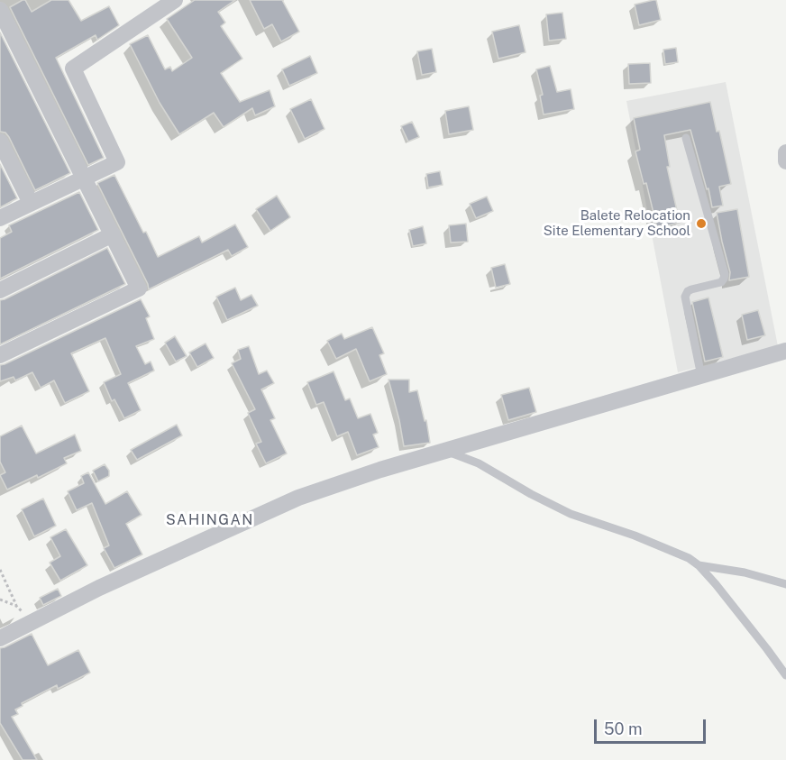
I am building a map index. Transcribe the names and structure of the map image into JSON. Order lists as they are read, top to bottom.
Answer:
{
  "districts": ["SAHINGAN"],
  "places": ["Balete Relocation Site Elementary School"],
  "scale_bar": "50 m"
}
